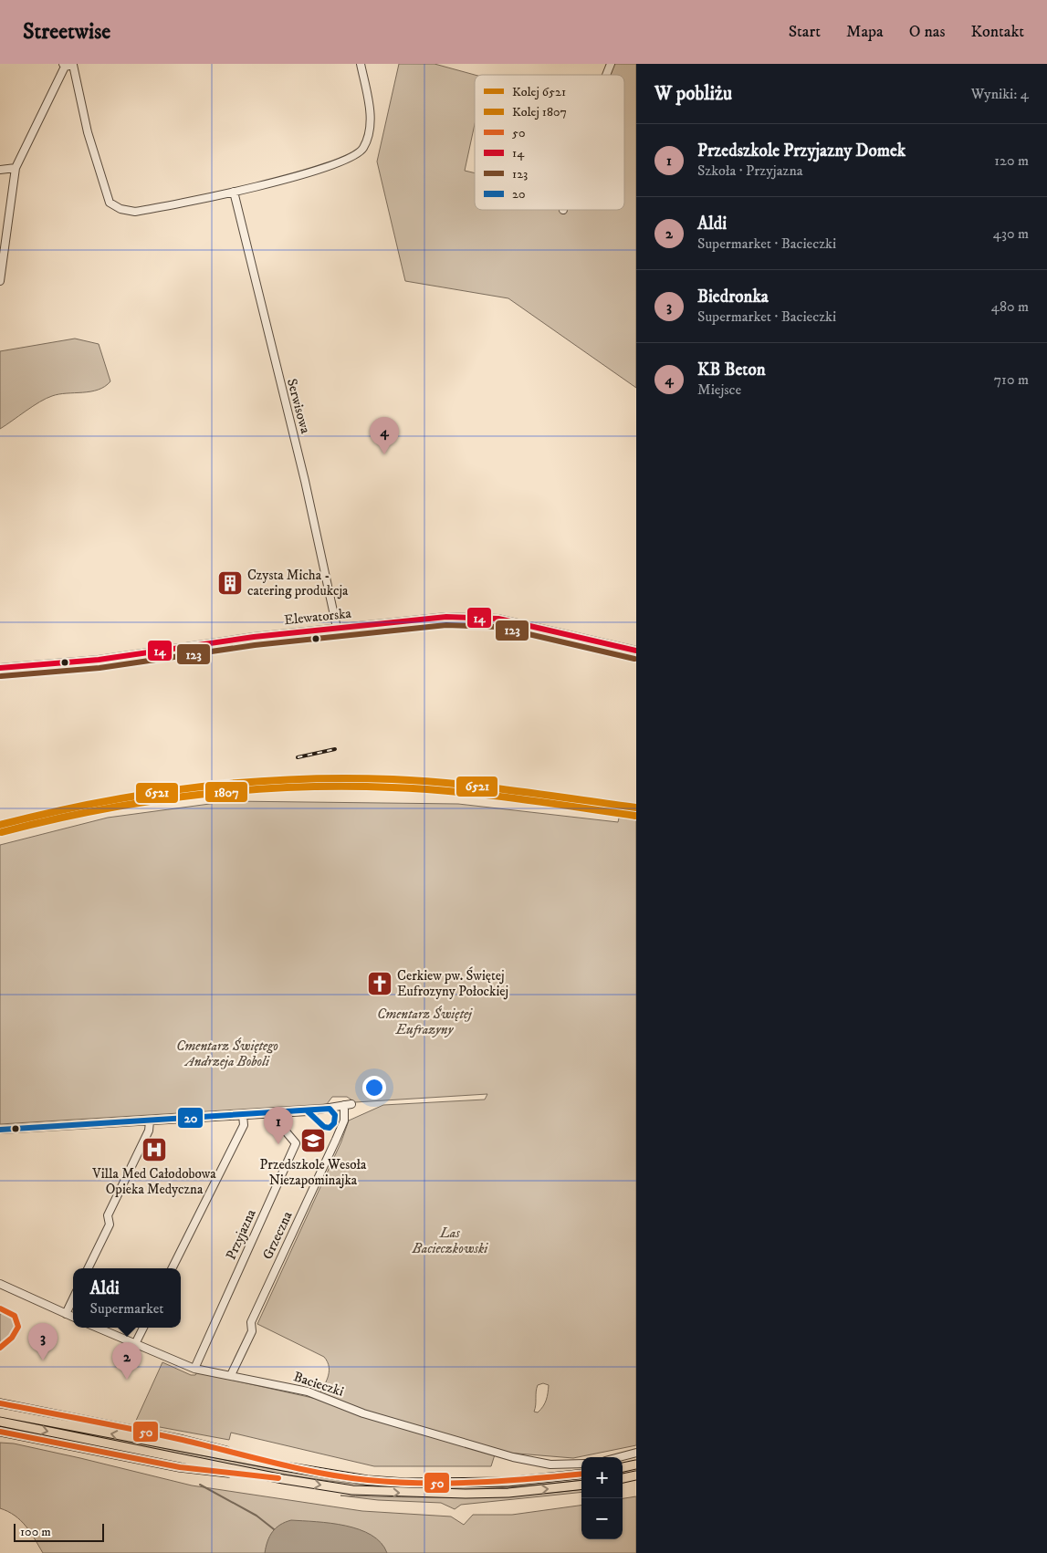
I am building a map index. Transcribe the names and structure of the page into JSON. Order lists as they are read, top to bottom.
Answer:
{
  "streets": {
    "street": [
      "Serwisowa",
      "Elewatorska",
      "Przyjazna",
      "Grzeczna",
      "Bacieczki"
    ]
  },
  "crossings": [
    ["Serwisowa", "Elewatorska"],
    ["Przyjazna", "Grzeczna"],
    ["Przyjazna", "Bacieczki"],
    ["Grzeczna", "Bacieczki"]
  ],
  "parks": ["Cmentarz Świętej Eufrazyny", "Cmentarz Świętego Andrzeja Boboli", "Las Bacieczkowski"],
  "places": {
    "building": ["Czysta Micha - catering produkcja"],
    "church": ["Cerkiew pw. Świętej Eufrozyny Połockiej"],
    "school or university": ["Przedszkole Wesoła Niezapominajka"],
    "hospital": ["Villa Med Całodobowa Opieka Medyczna"]
  },
  "lines": [
    "transit line 14",
    "transit line 123",
    "rail line 6521",
    "rail line 1807",
    "transit line 20",
    "transit line 50"
  ],
  "legend": [
    "Kolej 6521",
    "Kolej 1807",
    "50",
    "14",
    "123",
    "20"
  ],
  "scale_bar": "100 m",
  "page": {
    "header": "Streetwise",
    "nav": [
      "Start",
      "Mapa",
      "O nas",
      "Kontakt"
    ],
    "heading": ["W pobliżu", "Wyniki: 4"],
    "list": [
      {
        "mark": "1",
        "name": "Przedszkole Przyjazny Domek",
        "note": "Szkoła · Przyjazna",
        "value": "120 m"
      },
      {
        "mark": "2",
        "name": "Aldi",
        "note": "Supermarket · Bacieczki",
        "value": "430 m"
      },
      {
        "mark": "3",
        "name": "Biedronka",
        "note": "Supermarket · Bacieczki",
        "value": "480 m"
      },
      {
        "mark": "4",
        "name": "KB Beton",
        "note": "Miejsce",
        "value": "710 m"
      }
    ],
    "pins": [
      "4",
      "1",
      "3",
      "2"
    ],
    "popup": ["Aldi", "Supermarket"],
    "map_buttons": ["+", "−"],
    "scale": "100 m"
  }
}
